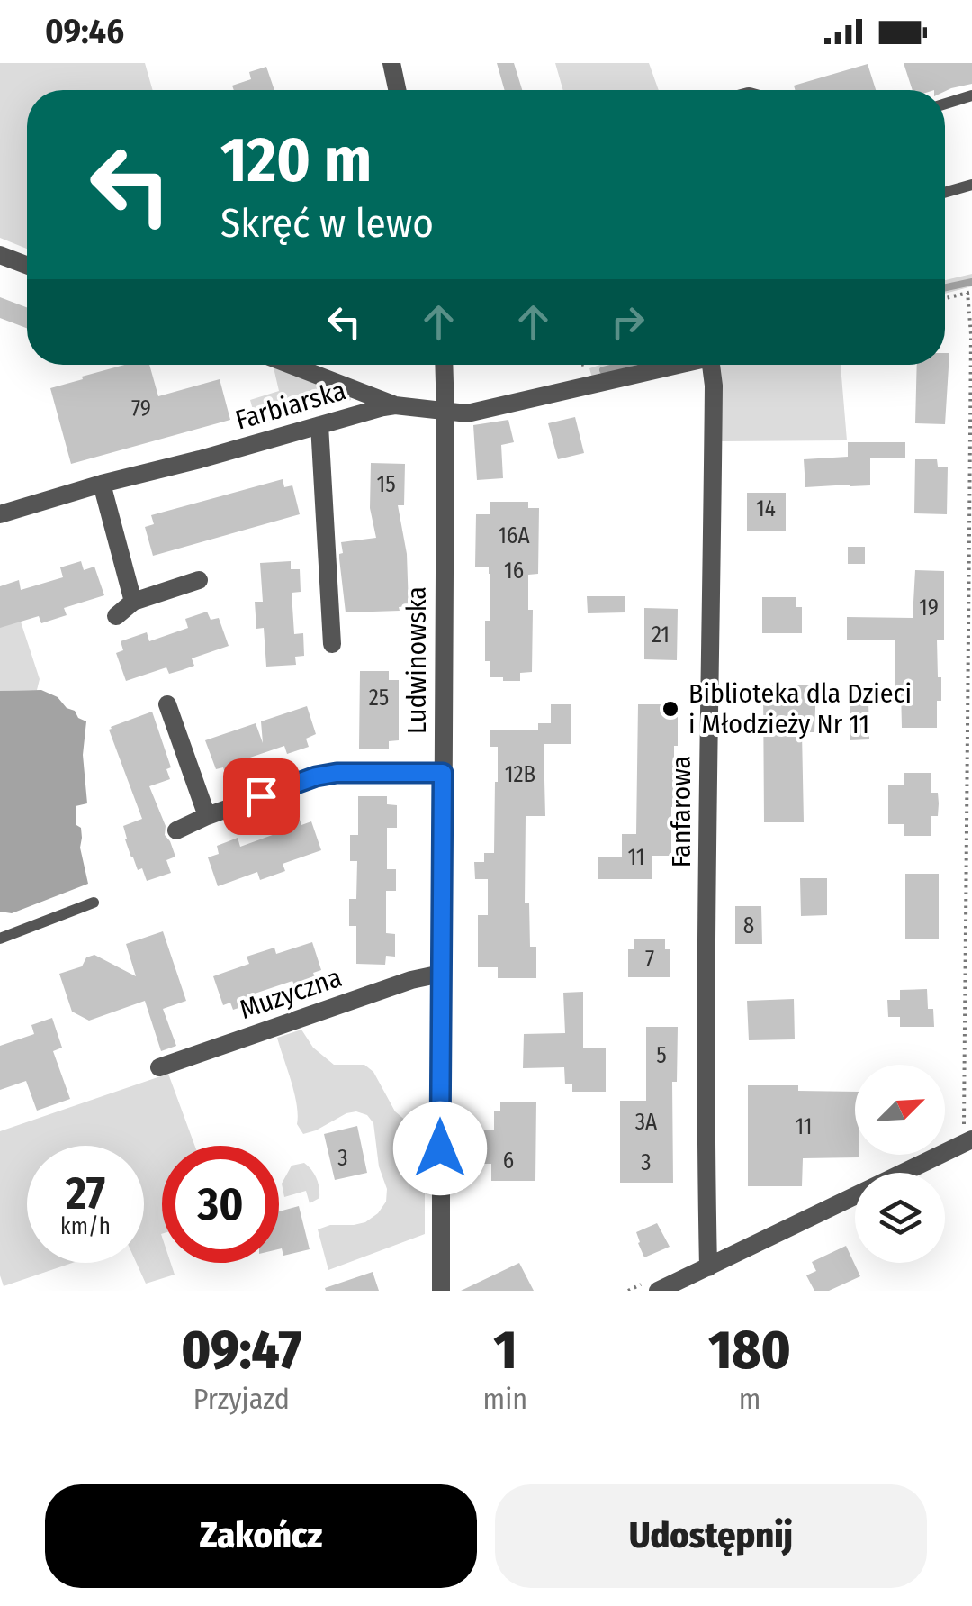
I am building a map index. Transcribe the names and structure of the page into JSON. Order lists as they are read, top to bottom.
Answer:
{
  "streets": {
    "street": [
      "Farbiarska",
      "Ludwinowska",
      "Fanfarowa",
      "Muzyczna"
    ]
  },
  "crossings": [
    ["Farbiarska", "Ludwinowska"],
    ["Ludwinowska", "Muzyczna"]
  ],
  "places": ["Biblioteka dla Dzieci i Młodzieży Nr 11"],
  "house_numbers": [
    "79",
    "15",
    "14",
    "16A",
    "16",
    "19",
    "21",
    "25",
    "12B",
    "11",
    "8",
    "7",
    "5",
    "3A",
    "11",
    "3",
    "6",
    "3"
  ],
  "north": "top right",
  "page": {
    "status": "09:46",
    "turn": ["120 m", "Skręć w lewo"],
    "speed": "27 km/h",
    "limit": "30",
    "eta": [
      "09:47",
      "Przyjazd",
      "1",
      "min",
      "180",
      "m"
    ],
    "buttons": ["Zakończ", "Udostępnij"]
  }
}
